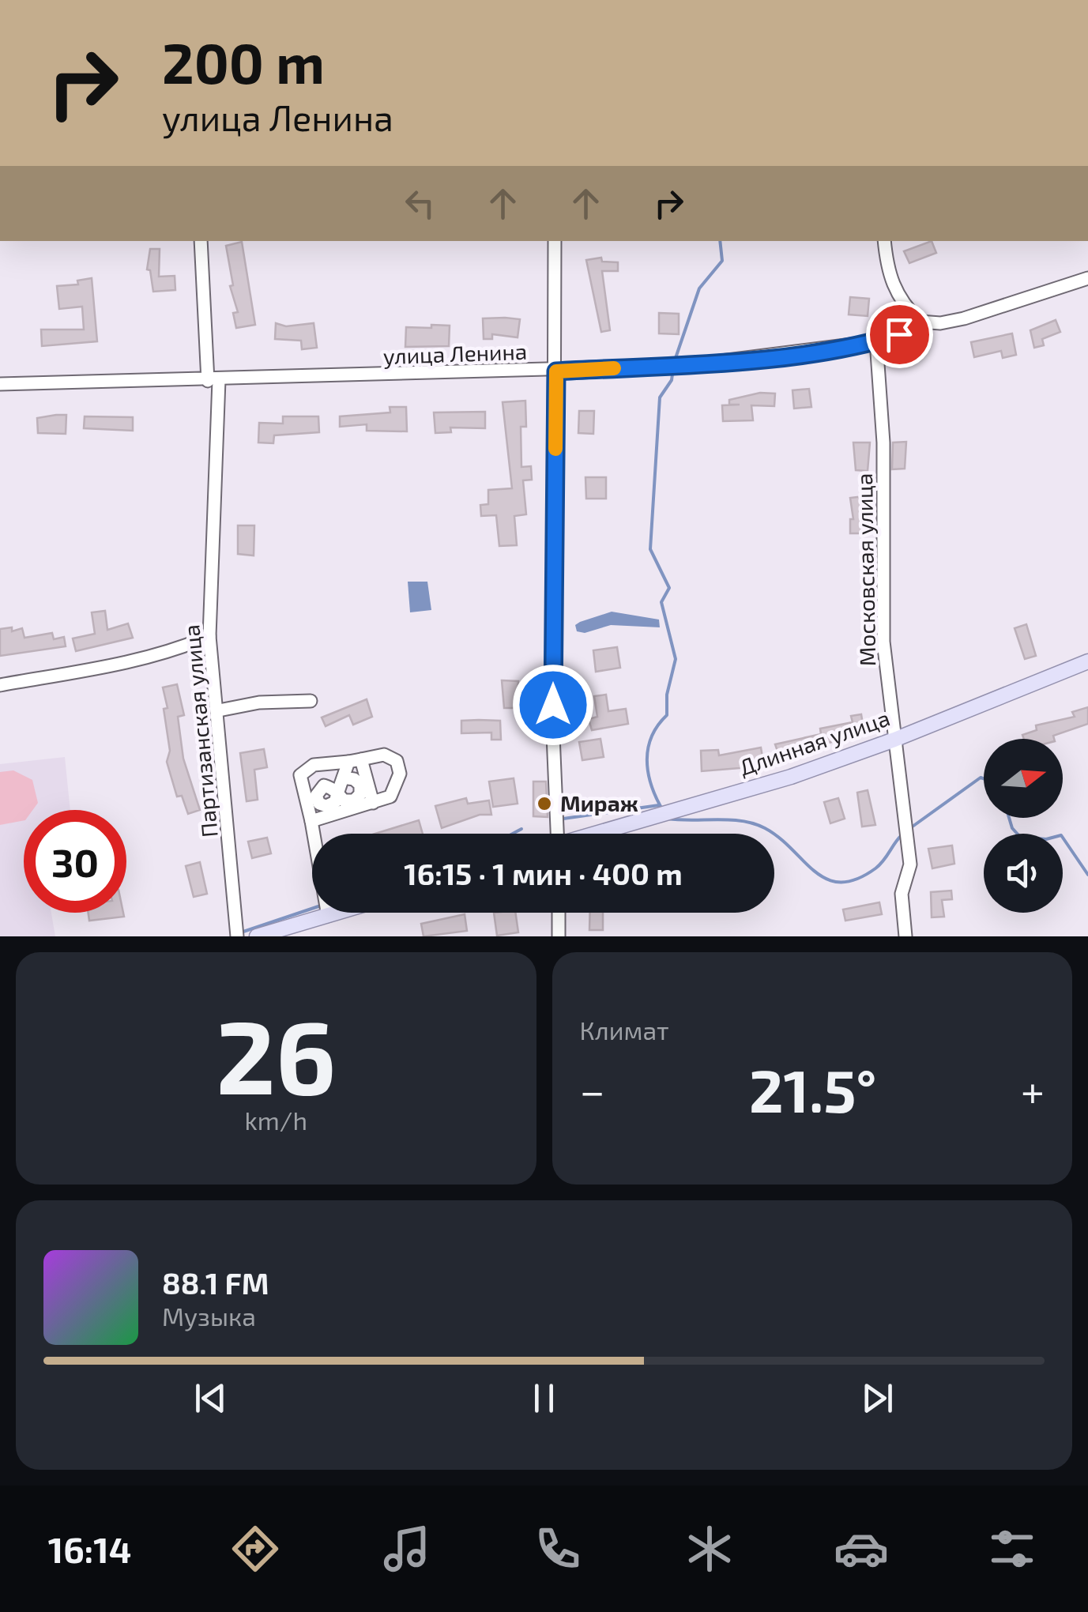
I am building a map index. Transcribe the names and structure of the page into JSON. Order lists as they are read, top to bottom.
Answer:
{
  "streets": {
    "main road": ["Длинная улица"],
    "street": ["улица Ленина", "Московская улица", "Партизанская улица"]
  },
  "crossings": [
    ["улица Ленина", "Московская улица"],
    ["улица Ленина", "Партизанская улица"],
    ["Московская улица", "Длинная улица"]
  ],
  "places": ["Мираж"],
  "north": "right",
  "page": {
    "turn": ["200 m", "улица Ленина"],
    "limit": "30",
    "trip": "16:15 · 1 мин · 400 m",
    "tile": [
      ["26", "km/h"],
      "Климат"
    ],
    "heat": ["−", "21.5°", "+"],
    "song": ["88.1 FM", "Музыка"],
    "tabs": "16:14"
  }
}
